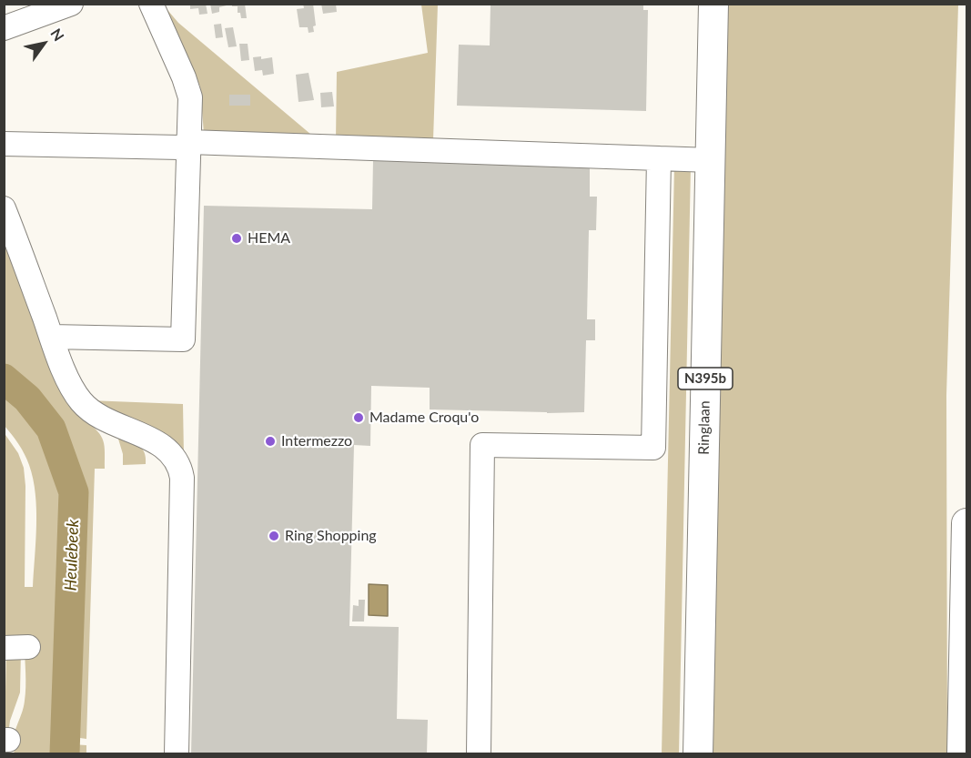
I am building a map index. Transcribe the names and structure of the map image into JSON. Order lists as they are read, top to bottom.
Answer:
{
  "streets": {
    "main road": ["N395b", "Ringlaan"]
  },
  "water": ["Heulebeek"],
  "places": [
    "HEMA",
    "Madame Croqu'o",
    "Intermezzo",
    "Ring Shopping"
  ],
  "north": "top right"
}
